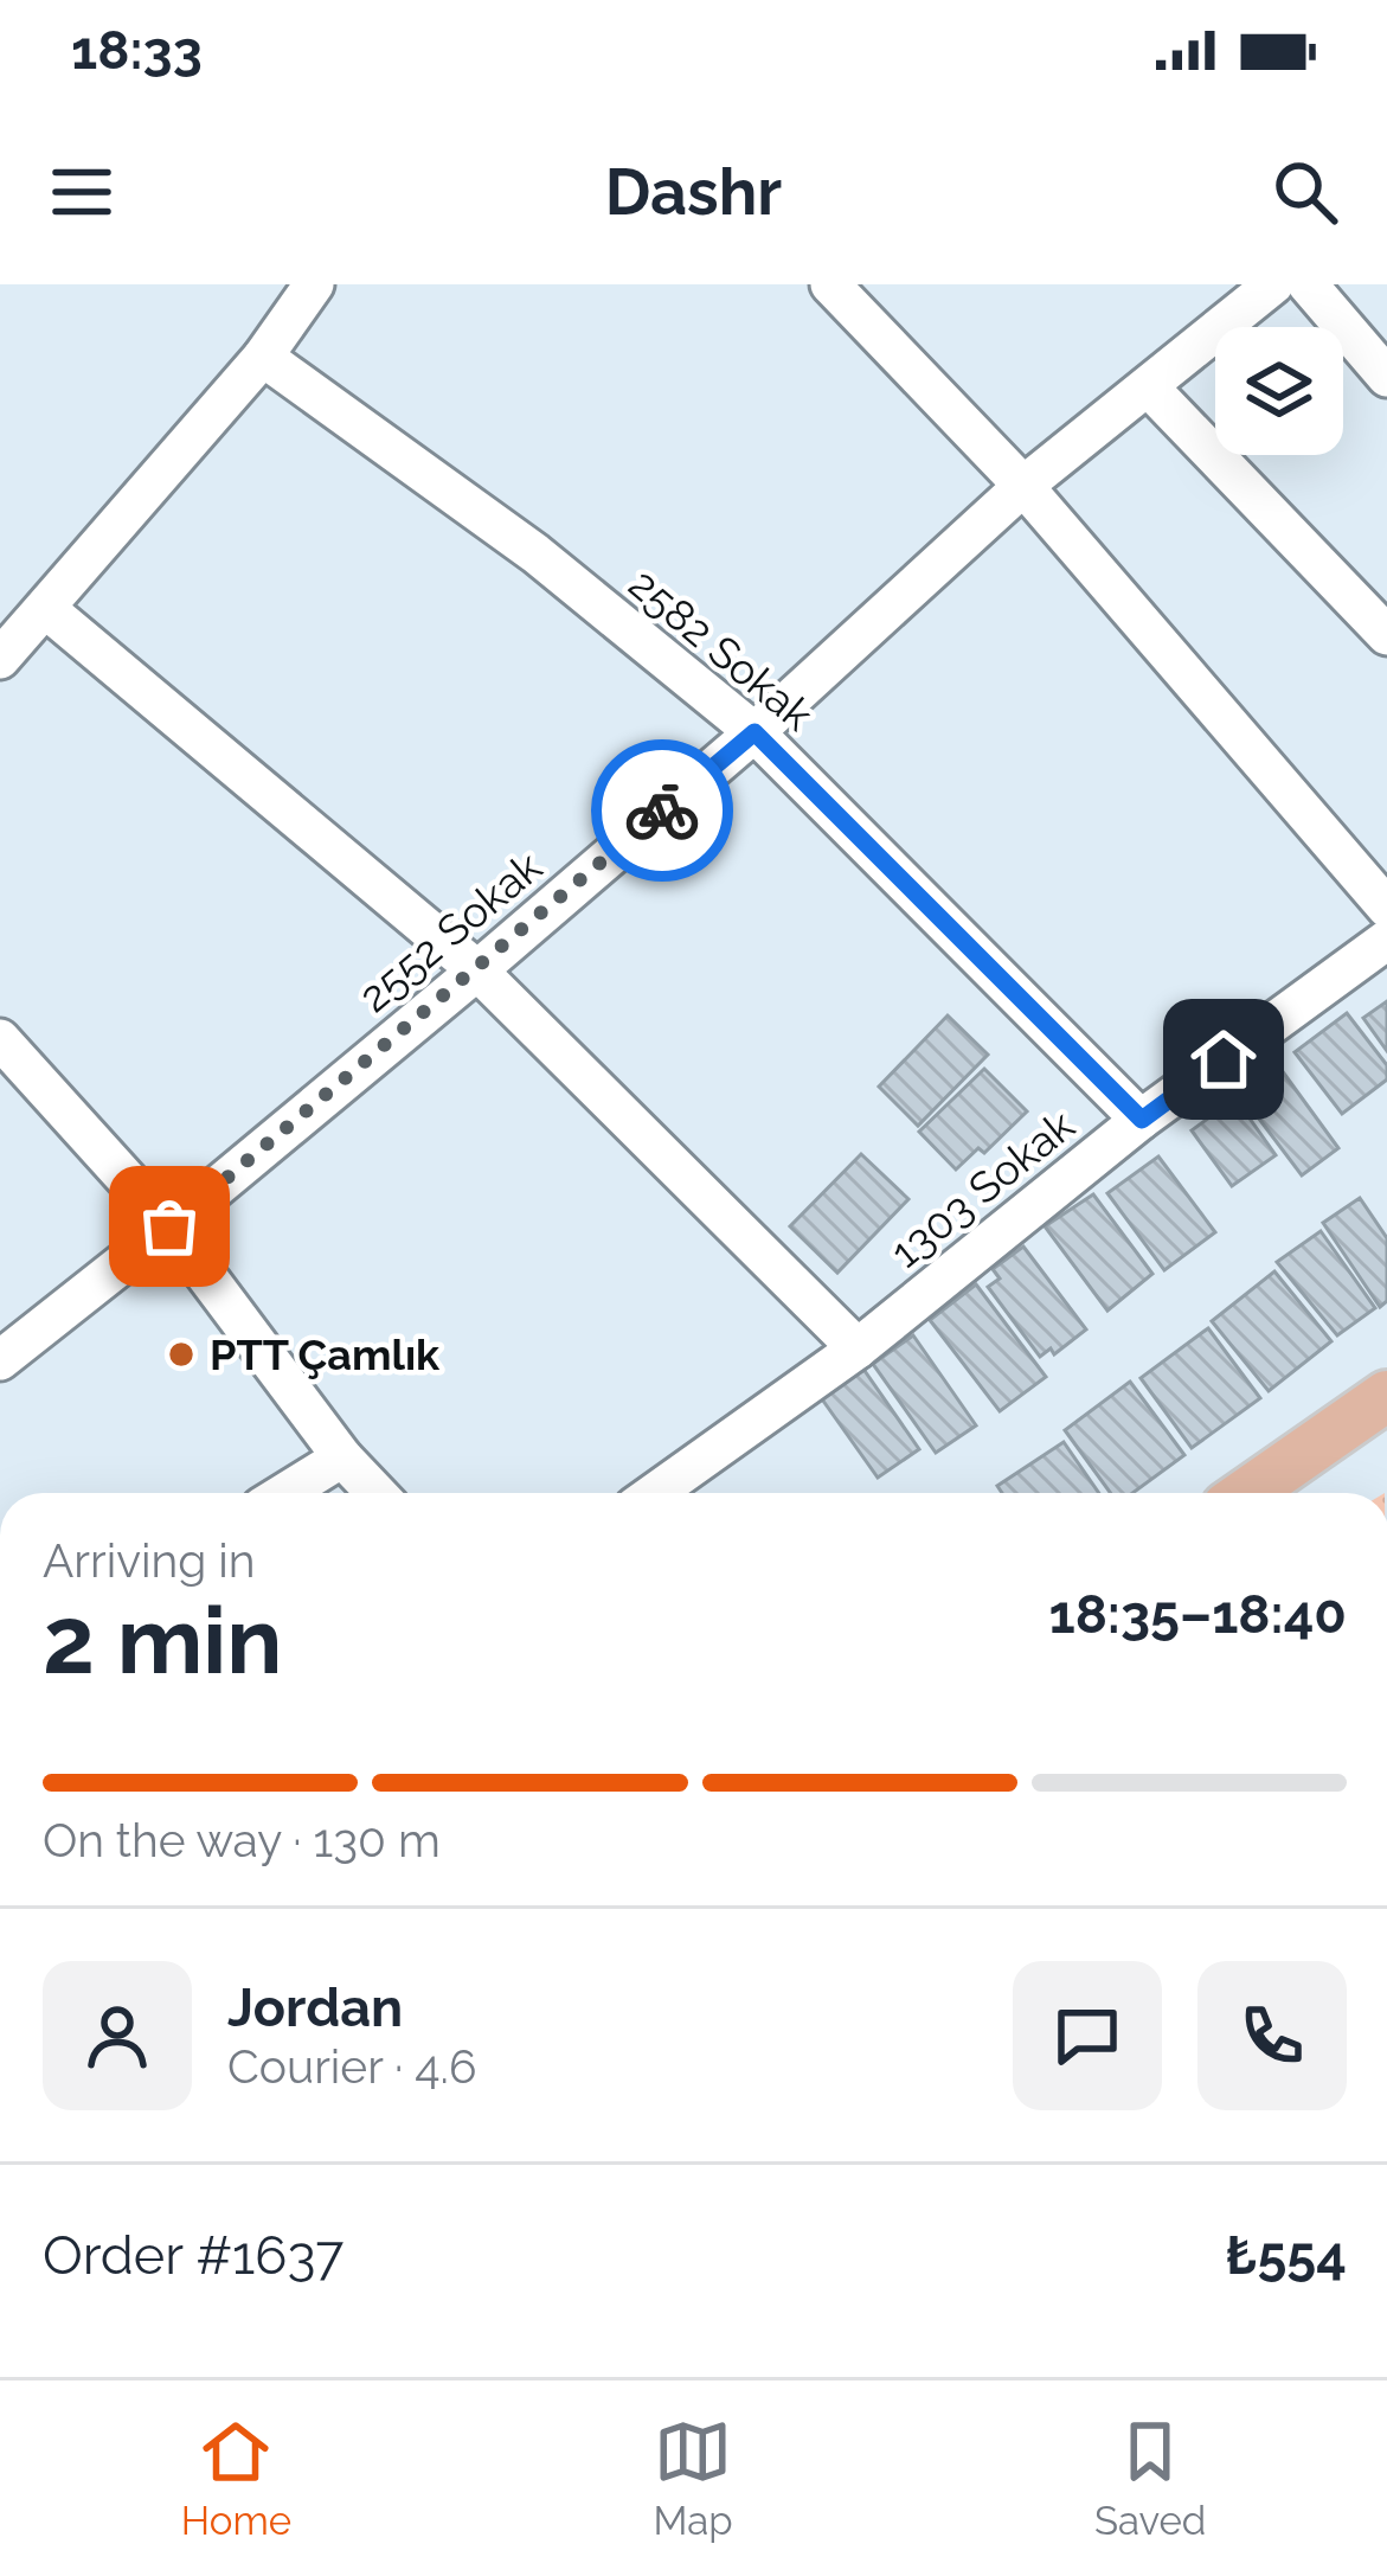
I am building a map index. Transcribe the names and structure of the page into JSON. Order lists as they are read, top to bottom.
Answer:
{
  "streets": {
    "street": ["2582 Sokak", "2552 Sokak", "1303 Sokak"]
  },
  "crossings": [
    ["2582 Sokak", "2552 Sokak"],
    ["2582 Sokak", "1303 Sokak"]
  ],
  "places": ["PTT Çamlık"],
  "page": {
    "status": "18:33",
    "header": "Dashr",
    "heading": ["2 min", "Arriving in", "18:35–18:40"],
    "panel": [
      "Jordan",
      "Courier · 4.6",
      "Order #1637",
      "₺554"
    ],
    "bar": "On the way · 130 m",
    "tabs": ["Home", "Map", "Saved"]
  }
}
